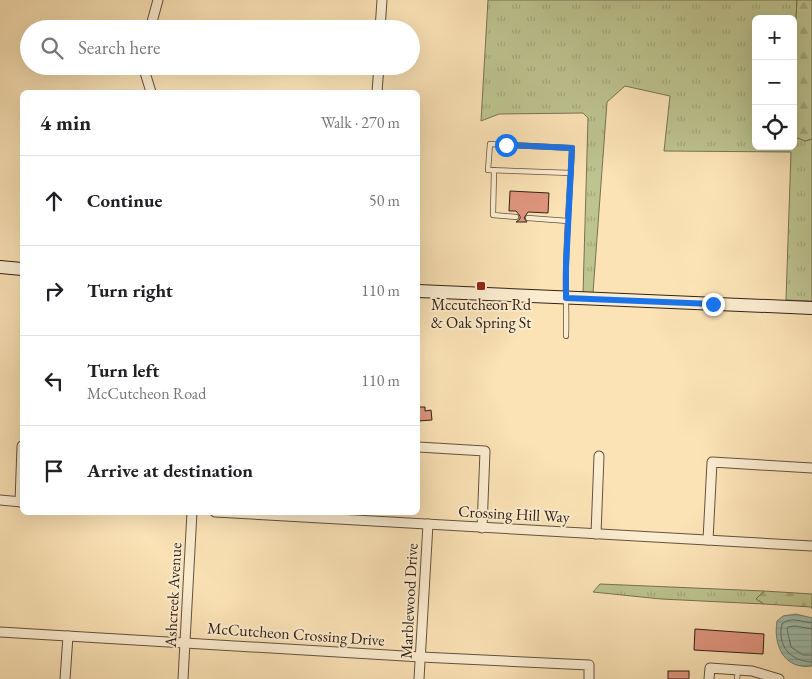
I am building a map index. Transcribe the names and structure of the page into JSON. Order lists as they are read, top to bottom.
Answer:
{
  "streets": {
    "street": [
      "Crossing Hill Way",
      "Ashcreek Avenue",
      "Marblewood Drive",
      "McCutcheon Crossing Drive"
    ]
  },
  "crossings": [
    ["Crossing Hill Way", "Marblewood Drive"],
    ["Ashcreek Avenue", "McCutcheon Crossing Drive"],
    ["Marblewood Drive", "McCutcheon Crossing Drive"]
  ],
  "places": {
    "transit": ["Mccutcheon Rd & Oak Spring St"]
  },
  "page": {
    "map_buttons": ["+", "−"],
    "search": "Search here",
    "heading": ["4 min", "Walk · 270 m"],
    "list": [
      ["Continue", "50 m"],
      ["Turn right", "110 m"],
      ["Turn left", "McCutcheon Road", "110 m"],
      "Arrive at destination"
    ]
  }
}
